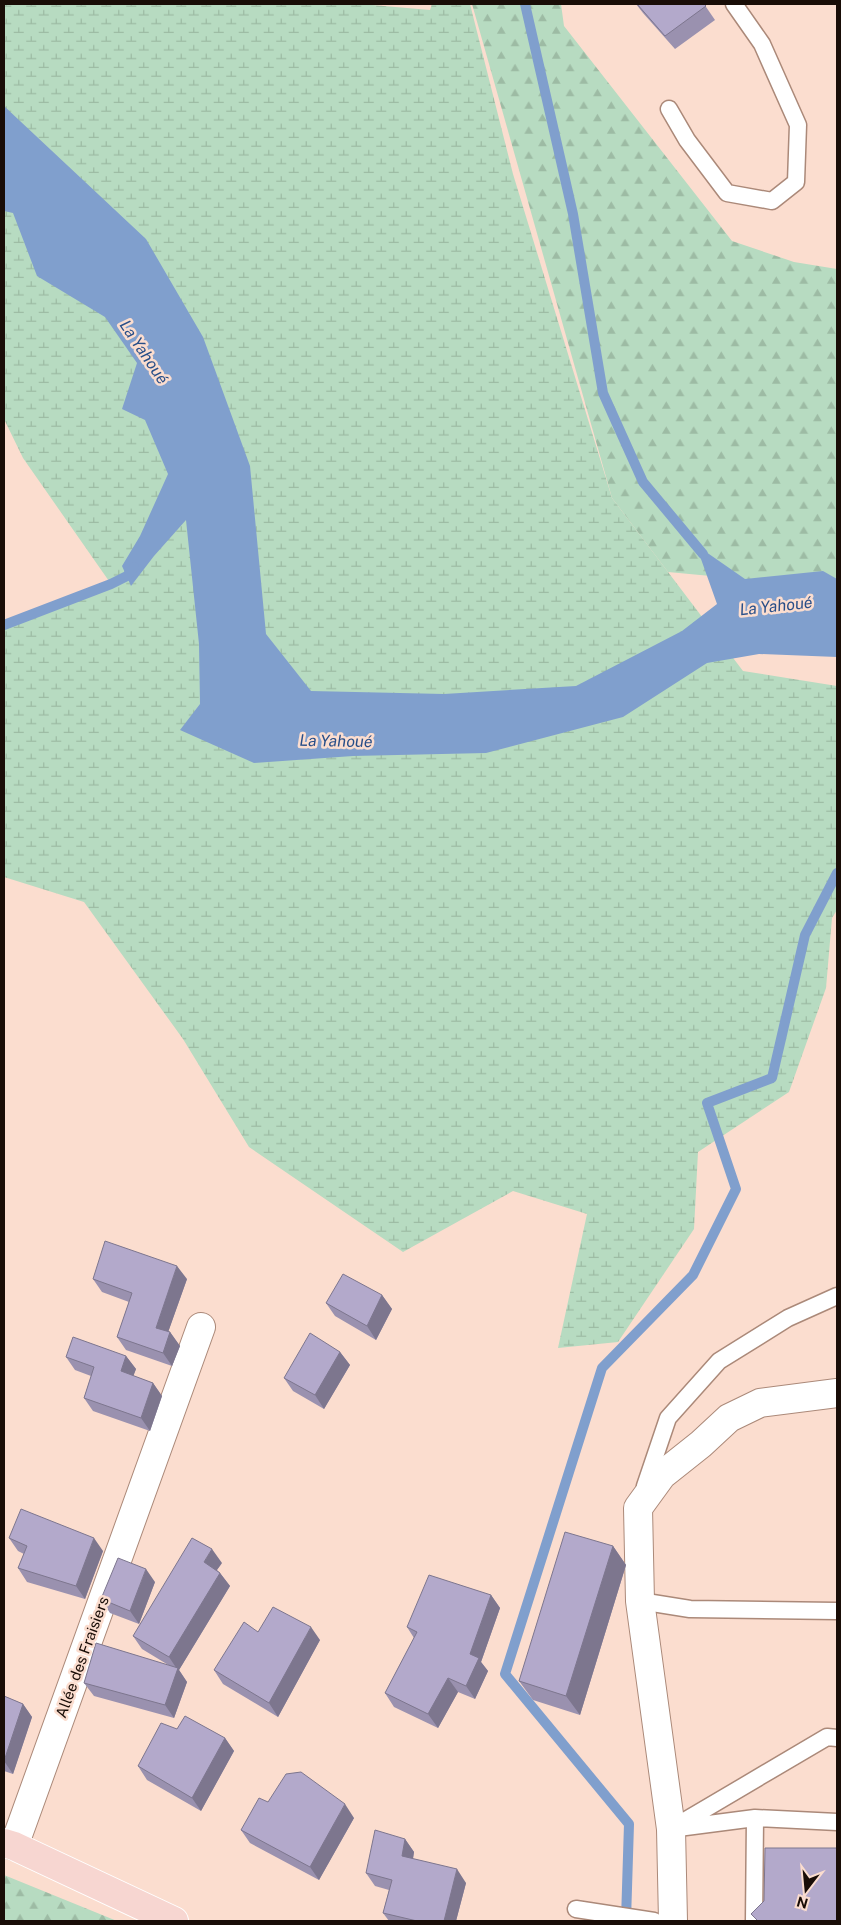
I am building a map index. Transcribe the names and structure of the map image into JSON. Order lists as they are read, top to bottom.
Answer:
{
  "streets": {
    "street": ["Allée des Fraisiers"]
  },
  "water": ["La Yahoué"],
  "north": "bottom"
}
